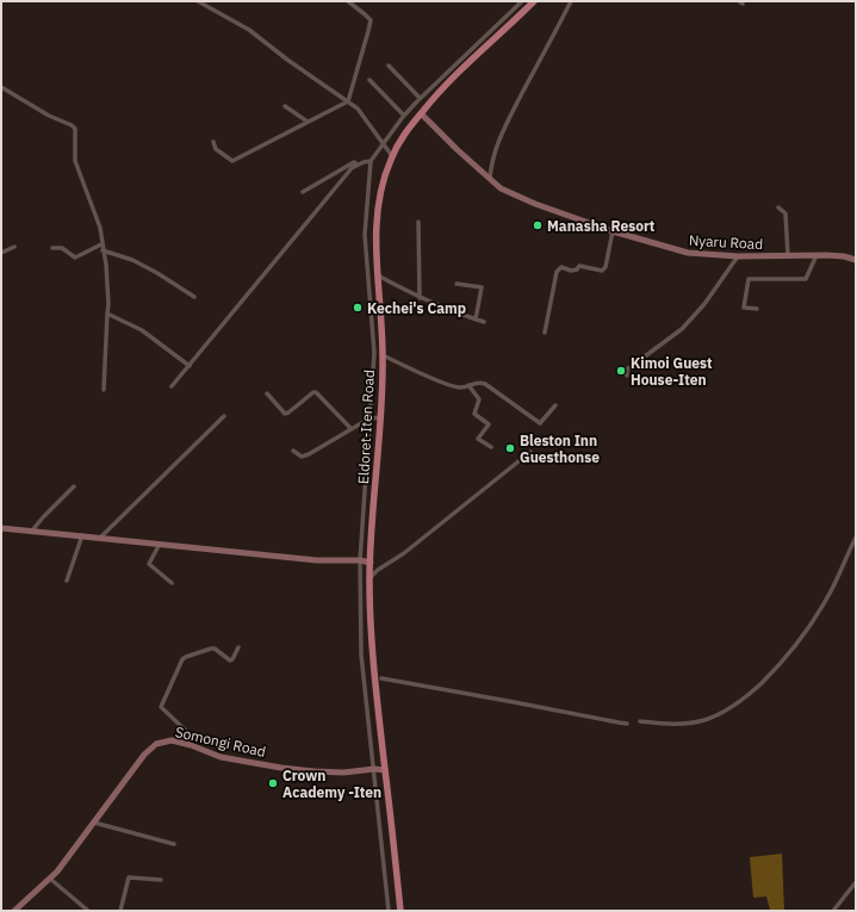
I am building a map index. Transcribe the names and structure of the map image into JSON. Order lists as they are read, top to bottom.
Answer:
{
  "streets": {
    "main road": ["Eldoret-Iten Road"],
    "street": ["Nyaru Road", "Somongi Road"]
  },
  "crossings": [
    ["Nyaru Road", "Eldoret-Iten Road"],
    ["Eldoret-Iten Road", "Somongi Road"]
  ],
  "places": [
    "Manasha Resort",
    "Kechei's Camp",
    "Kimoi Guest House-Iten",
    "Bleston Inn Guesthonse",
    "Crown Academy -Iten"
  ]
}
